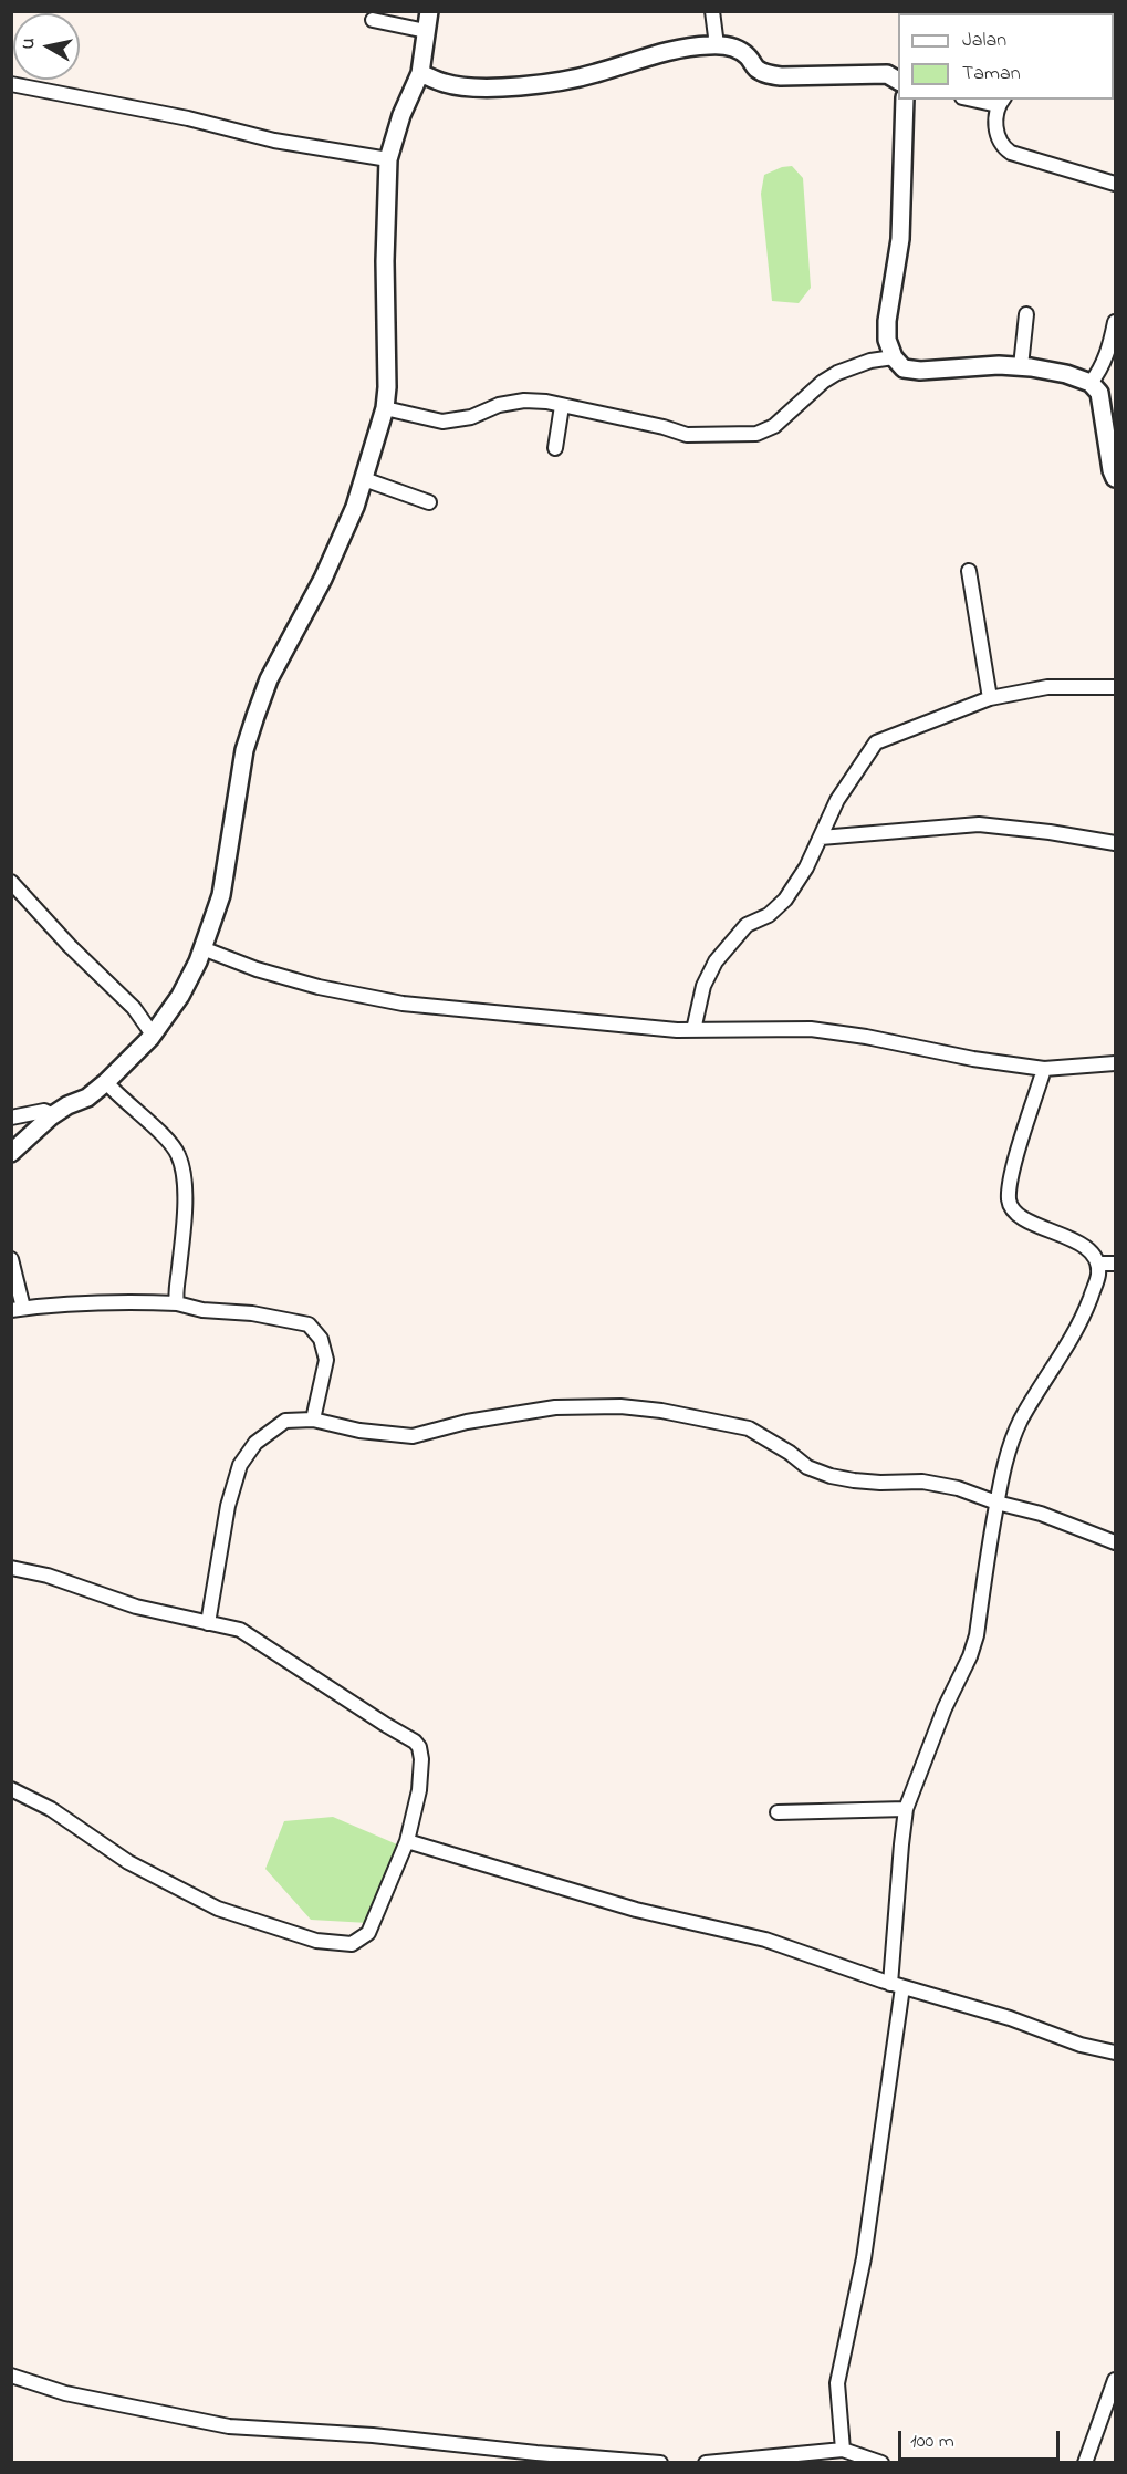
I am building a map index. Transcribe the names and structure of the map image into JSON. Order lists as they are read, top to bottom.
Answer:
{
  "legend": ["Jalan", "Taman"],
  "scale_bar": "100 m",
  "north": "left"
}
